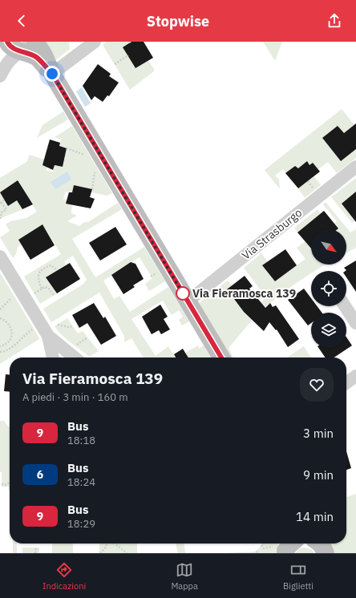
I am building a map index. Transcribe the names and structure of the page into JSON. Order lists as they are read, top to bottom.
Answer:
{
  "streets": {
    "street": ["Via Strasburgo"]
  },
  "places": ["Via Fieramosca 139"],
  "lines": ["bus line 9"],
  "north": "bottom right",
  "page": {
    "header": "Stopwise",
    "heading": ["Via Fieramosca 139", "A piedi · 3 min · 160 m"],
    "list": [
      {
        "mark": "9",
        "name": "Bus",
        "note": "18:18",
        "value": "3 min"
      },
      {
        "mark": "6",
        "name": "Bus",
        "note": "18:24",
        "value": "9 min"
      },
      {
        "mark": "9",
        "name": "Bus",
        "note": "18:29",
        "value": "14 min"
      }
    ],
    "tabs": ["Indicazioni", "Mappa", "Biglietti"]
  }
}
